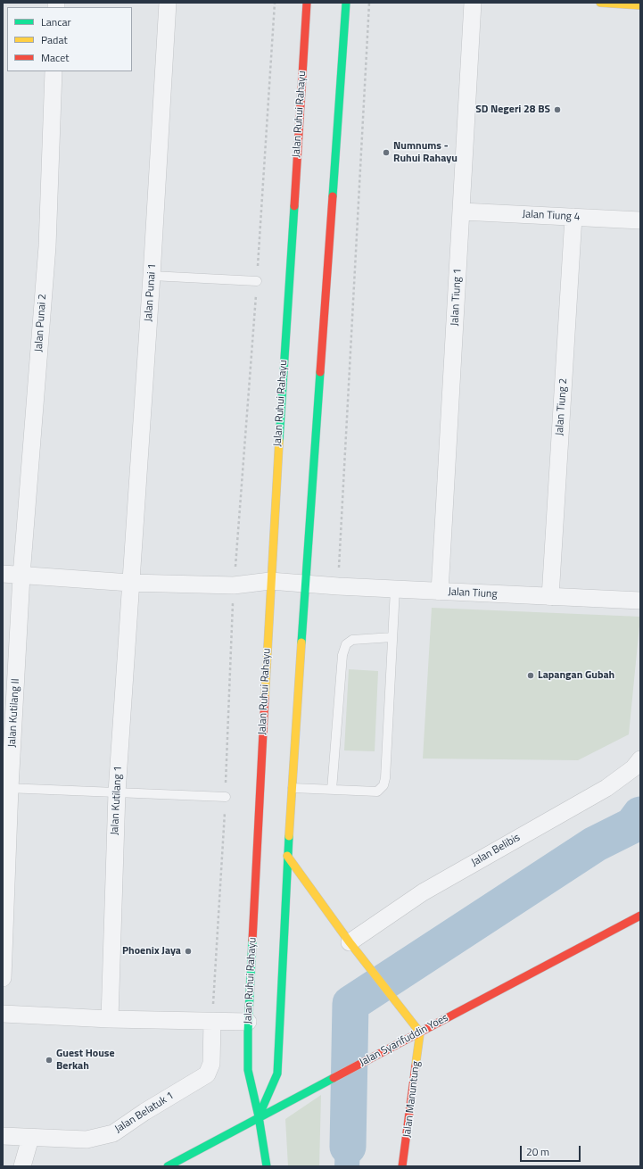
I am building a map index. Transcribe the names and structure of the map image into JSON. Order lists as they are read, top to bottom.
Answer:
{
  "streets": {
    "main road": ["Jalan Ruhui Rahayu", "Jalan Syarifuddin Yoes", "Jalan Manuntung"],
    "street": [
      "Jalan Tiung 4",
      "Jalan Punai 1",
      "Jalan Tiung 1",
      "Jalan Punai 2",
      "Jalan Tiung 2",
      "Jalan Tiung",
      "Jalan Kutilang II",
      "Jalan Kutilang 1",
      "Jalan Belibis",
      "Jalan Belatuk 1"
    ]
  },
  "crossings": [
    ["Jalan Ruhui Rahayu", "Jalan Tiung"],
    ["Jalan Ruhui Rahayu", "Jalan Syarifuddin Yoes"],
    ["Jalan Tiung 4", "Jalan Tiung 1"],
    ["Jalan Tiung 4", "Jalan Tiung 2"],
    ["Jalan Punai 1", "Jalan Tiung"],
    ["Jalan Punai 1", "Jalan Kutilang 1"],
    ["Jalan Tiung 1", "Jalan Tiung"],
    ["Jalan Punai 2", "Jalan Tiung"],
    ["Jalan Punai 2", "Jalan Kutilang II"],
    ["Jalan Tiung 2", "Jalan Tiung"],
    ["Jalan Tiung", "Jalan Kutilang II"],
    ["Jalan Tiung", "Jalan Kutilang 1"],
    ["Jalan Syarifuddin Yoes", "Jalan Manuntung"]
  ],
  "places": [
    "SD Negeri 28 BS",
    "Numnums - Ruhui Rahayu",
    "Lapangan Gubah",
    "Phoenix Jaya",
    "Guest House Berkah"
  ],
  "legend": ["Lancar", "Padat", "Macet"],
  "scale_bar": "20 m"
}
